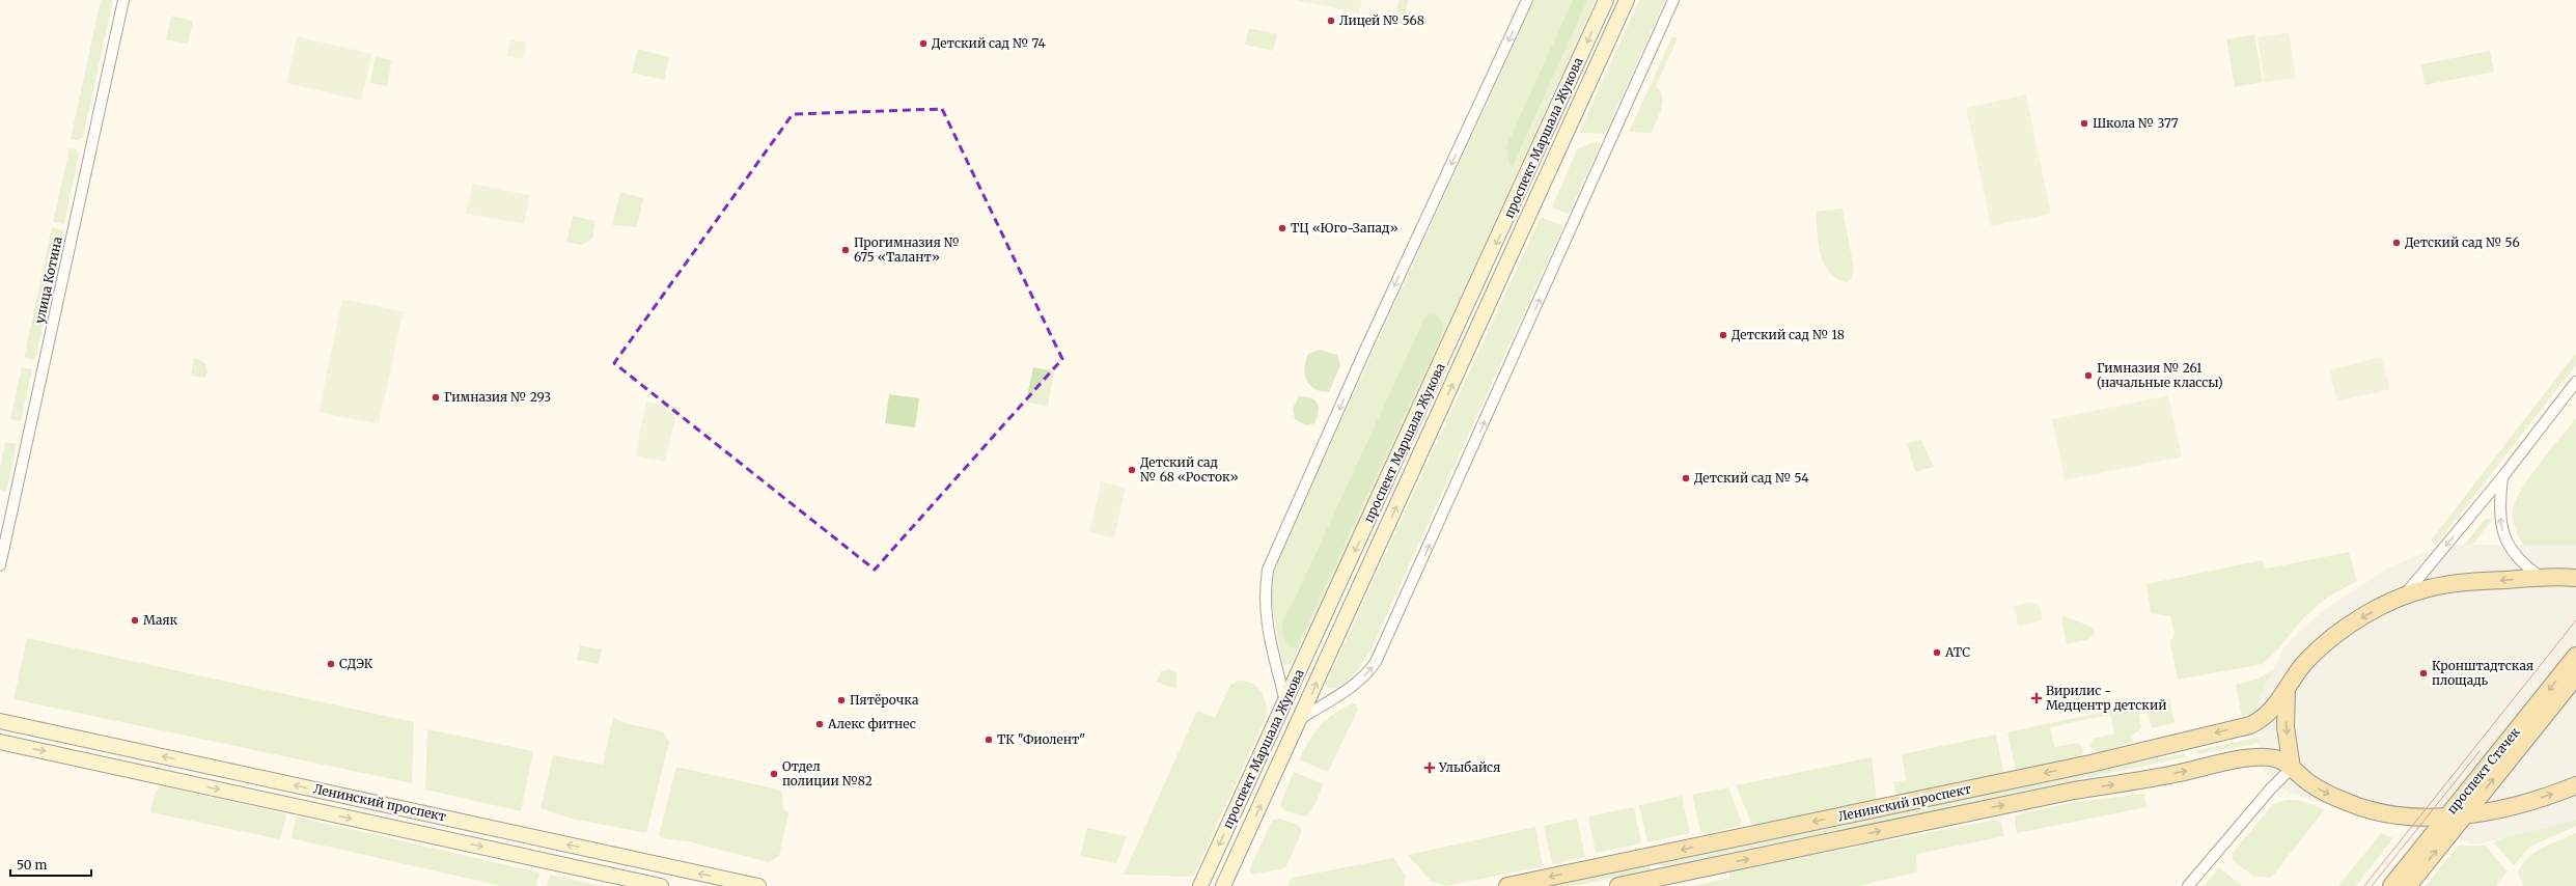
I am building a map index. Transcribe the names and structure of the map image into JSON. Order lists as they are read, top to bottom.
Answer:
{
  "streets": {
    "main road": ["проспект Маршала Жукова", "проспект Стачек", "Ленинский проспект"],
    "street": ["улица Котина"]
  },
  "places": {
    "other": [
      "Лицей № 568",
      "Детский сад № 74",
      "Школа № 377",
      "ТЦ «Юго-Запад»",
      "Детский сад № 56",
      "Прогимназия № 675 «Талант»",
      "Детский сад № 18",
      "Гимназия № 261 (начальные классы)",
      "Гимназия № 293",
      "Детский сад № 68 «Росток»",
      "Детский сад № 54",
      "Маяк",
      "АТС",
      "СДЭК",
      "Кронштадтская площадь",
      "Пятёрочка",
      "Алекс фитнес",
      "ТК \"Фиолент\"",
      "Отдел полиции №82"
    ],
    "health": ["Вирилис - Медцентр детский", "Улыбайся"]
  },
  "scale_bar": "50 m"
}
